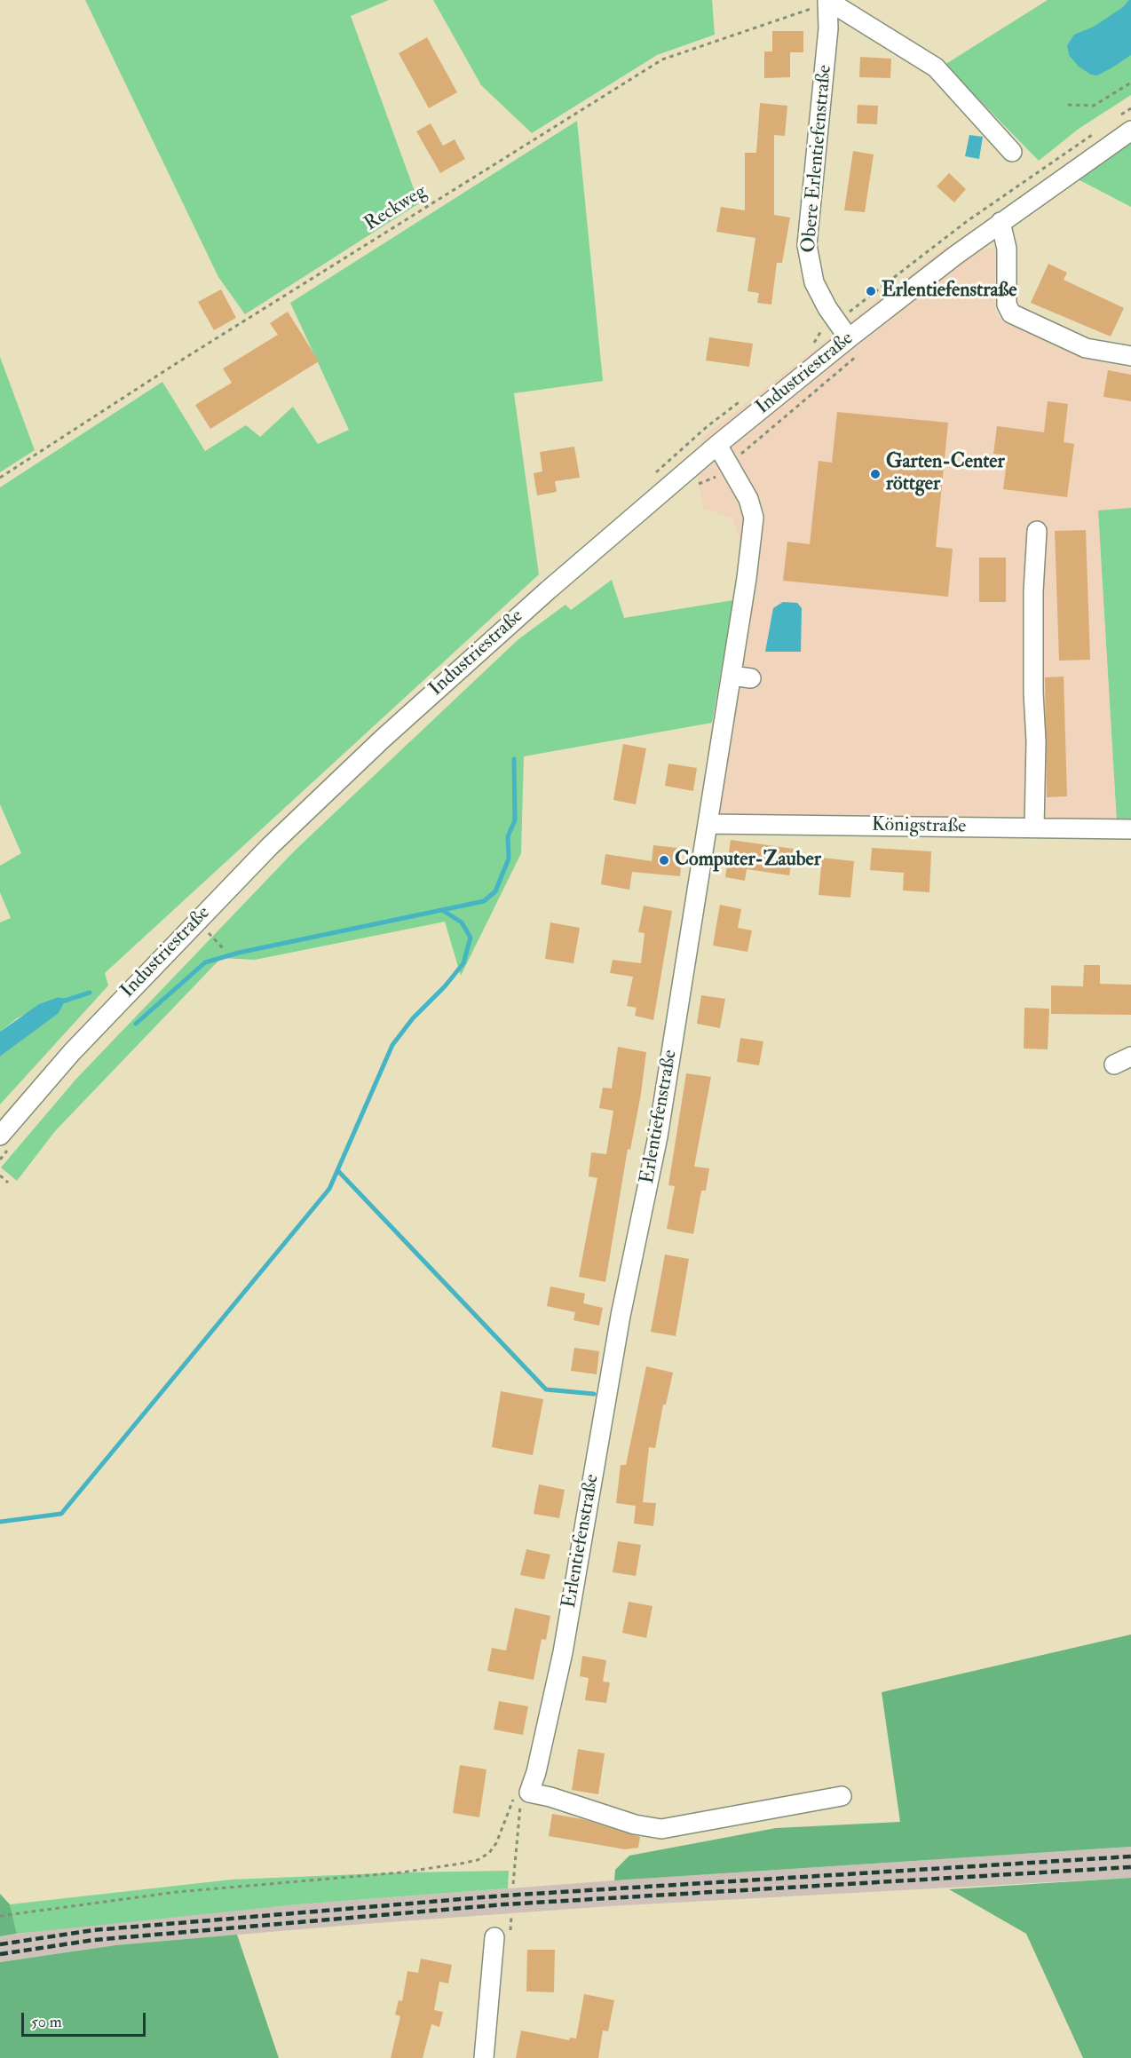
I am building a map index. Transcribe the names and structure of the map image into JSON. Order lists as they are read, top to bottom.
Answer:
{
  "streets": {
    "street": [
      "Obere Erlentiefenstraße",
      "Industriestraße",
      "Königstraße",
      "Erlentiefenstraße"
    ],
    "path": ["Reckweg"]
  },
  "crossings": [
    ["Obere Erlentiefenstraße", "Reckweg"],
    ["Obere Erlentiefenstraße", "Industriestraße"],
    ["Industriestraße", "Erlentiefenstraße"],
    ["Königstraße", "Erlentiefenstraße"]
  ],
  "places": ["Erlentiefenstraße", "Garten-Center röttger", "Computer-Zauber"],
  "scale_bar": "50 m"
}
